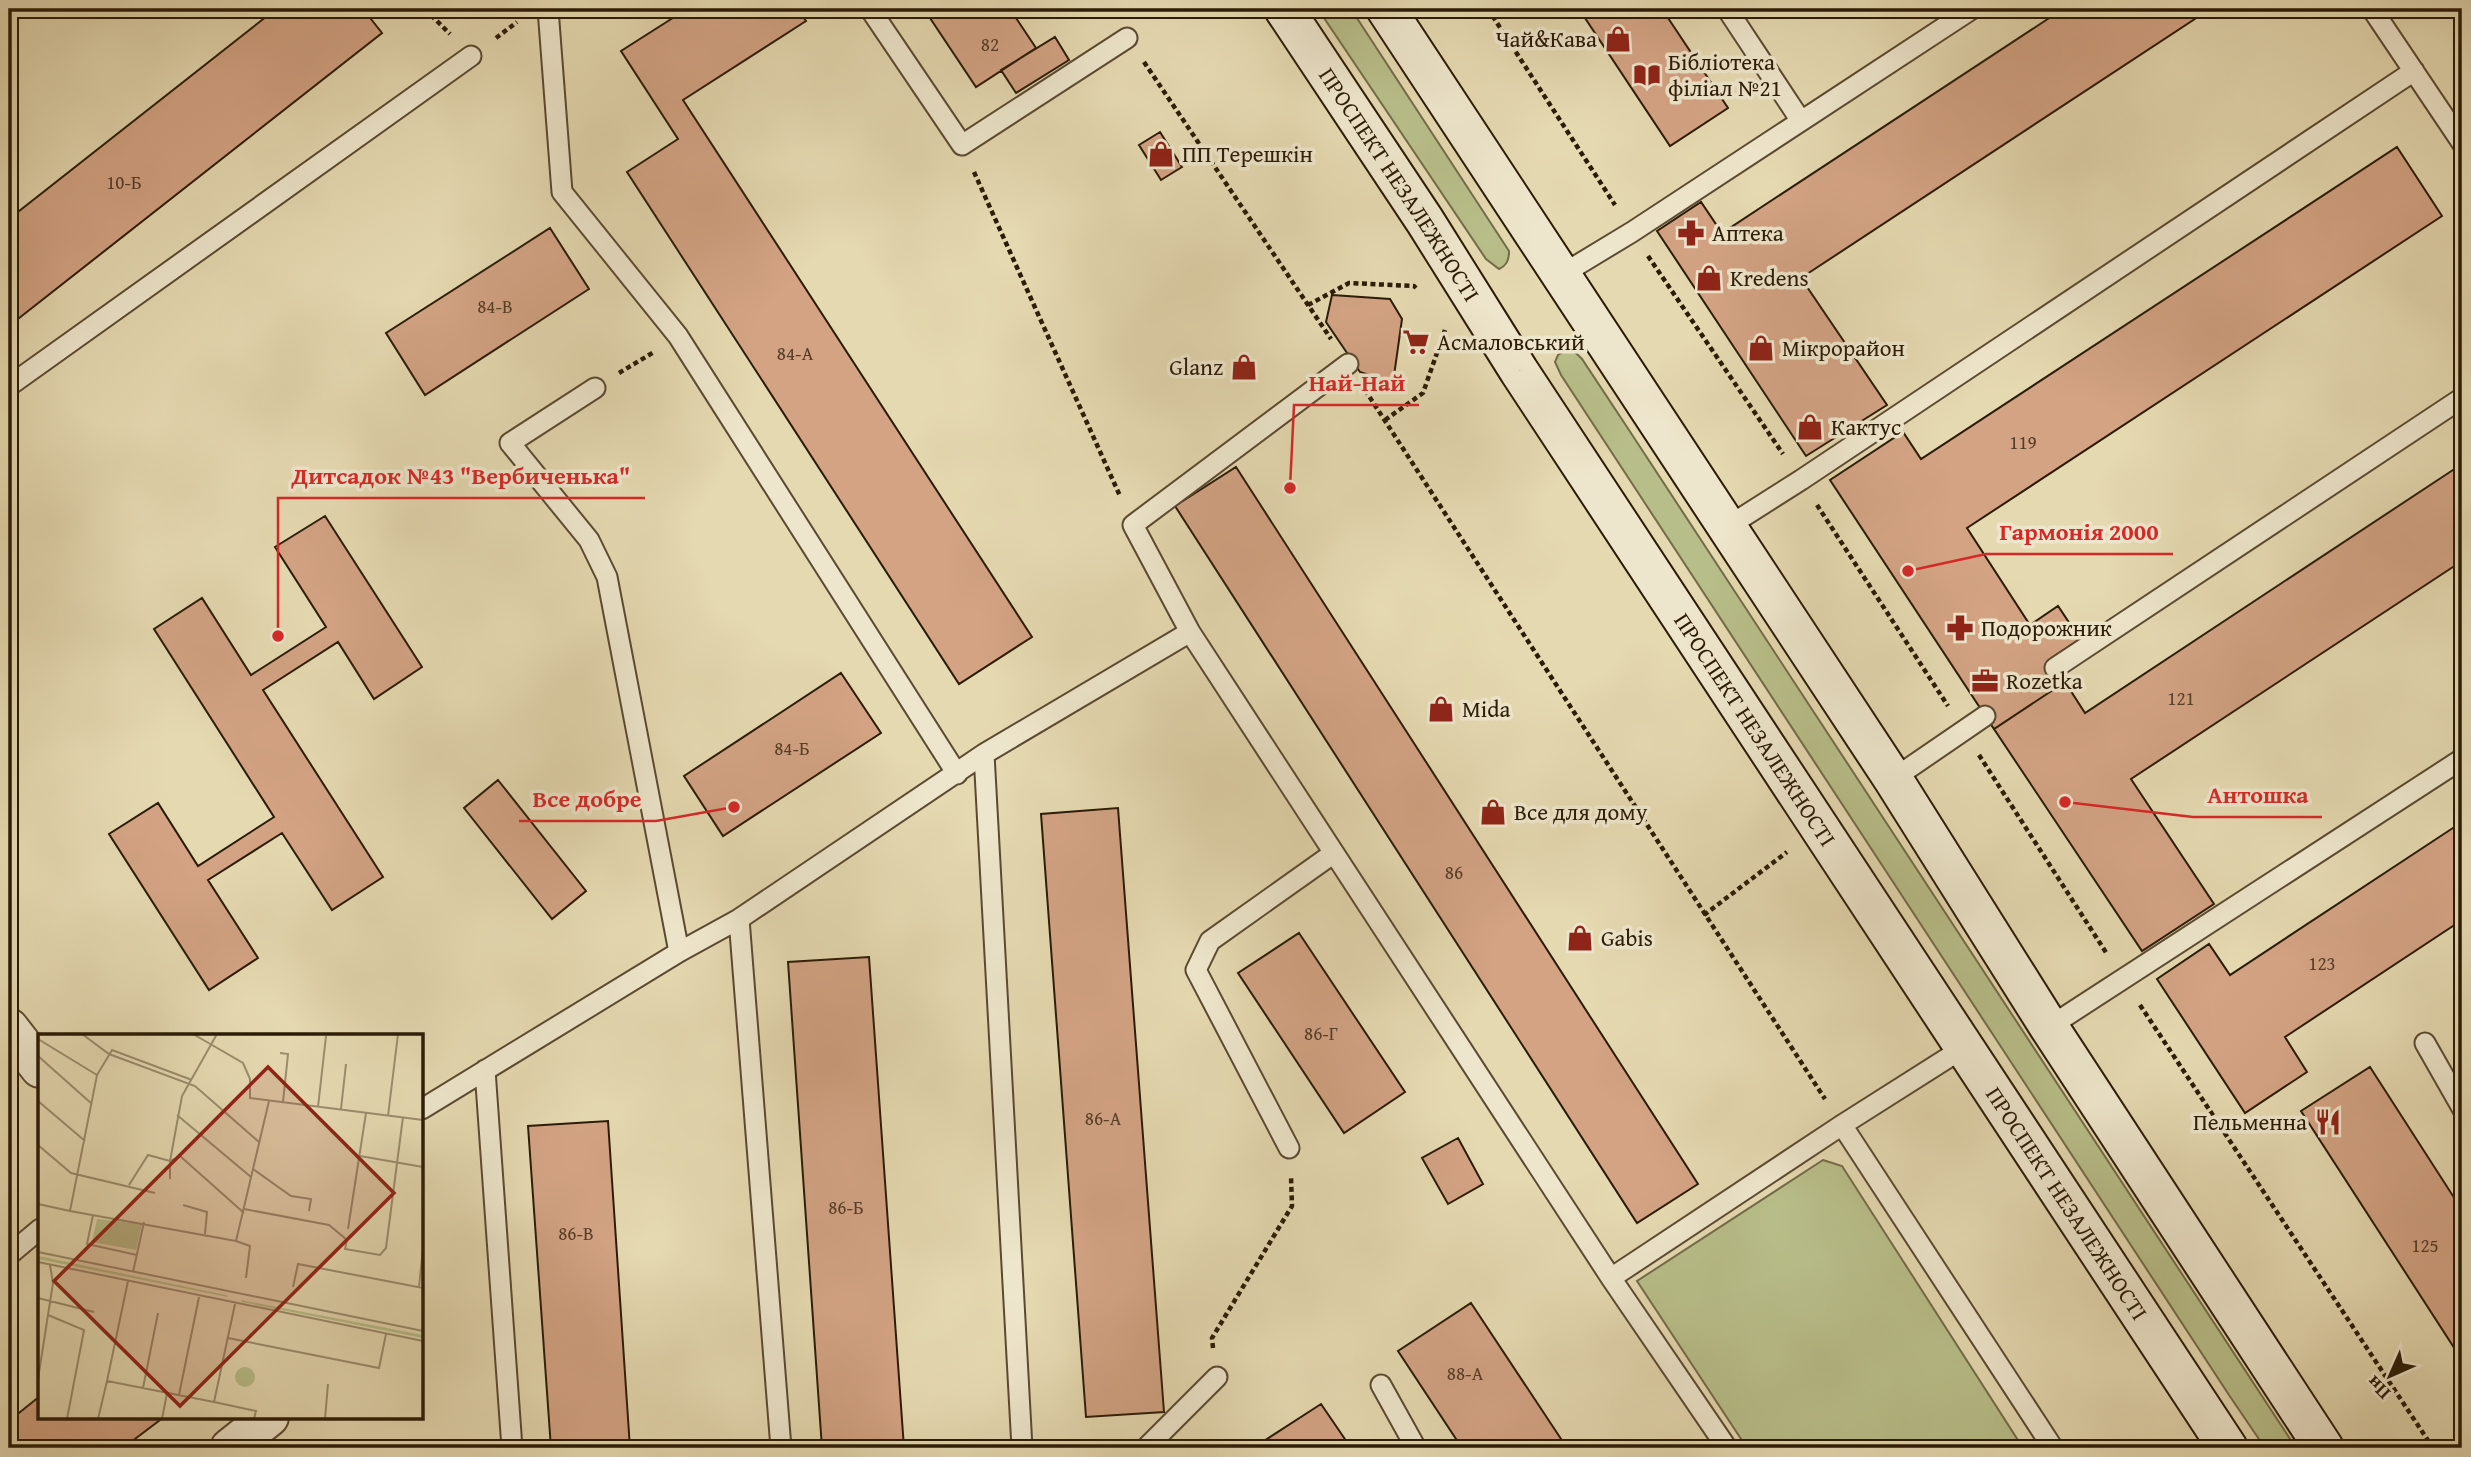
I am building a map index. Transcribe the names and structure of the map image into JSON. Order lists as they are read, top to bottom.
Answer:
{
  "streets": {
    "main road": ["ПРОСПЕКТ НЕЗАЛЕЖНОСТІ"]
  },
  "places": {
    "shop": [
      "Чай&Кава",
      "ПП Терешкін",
      "Kredens",
      "Мікрорайон",
      "Glanz",
      "Кактус",
      "Mida",
      "Все для дому",
      "Gabis"
    ],
    "library": ["Бібліотека філіал №21"],
    "pharmacy": ["Аптека", "Подорожник"],
    "supermarket": ["Асмаловський"],
    "other": [
      "Най-Най",
      "Гармонія 2000",
      "Дитсадок №43 \"Вербиченька\"",
      "Антошка",
      "Все добре"
    ],
    "office": ["Rozetka"],
    "restaurant": ["Пельменна"]
  },
  "house_numbers": [
    "82",
    "10-Б",
    "84-В",
    "84-А",
    "119",
    "121",
    "84-Б",
    "86",
    "123",
    "86-Г",
    "86-А",
    "86-Б",
    "86-В",
    "125",
    "88-А"
  ],
  "north": "bottom left"
}
